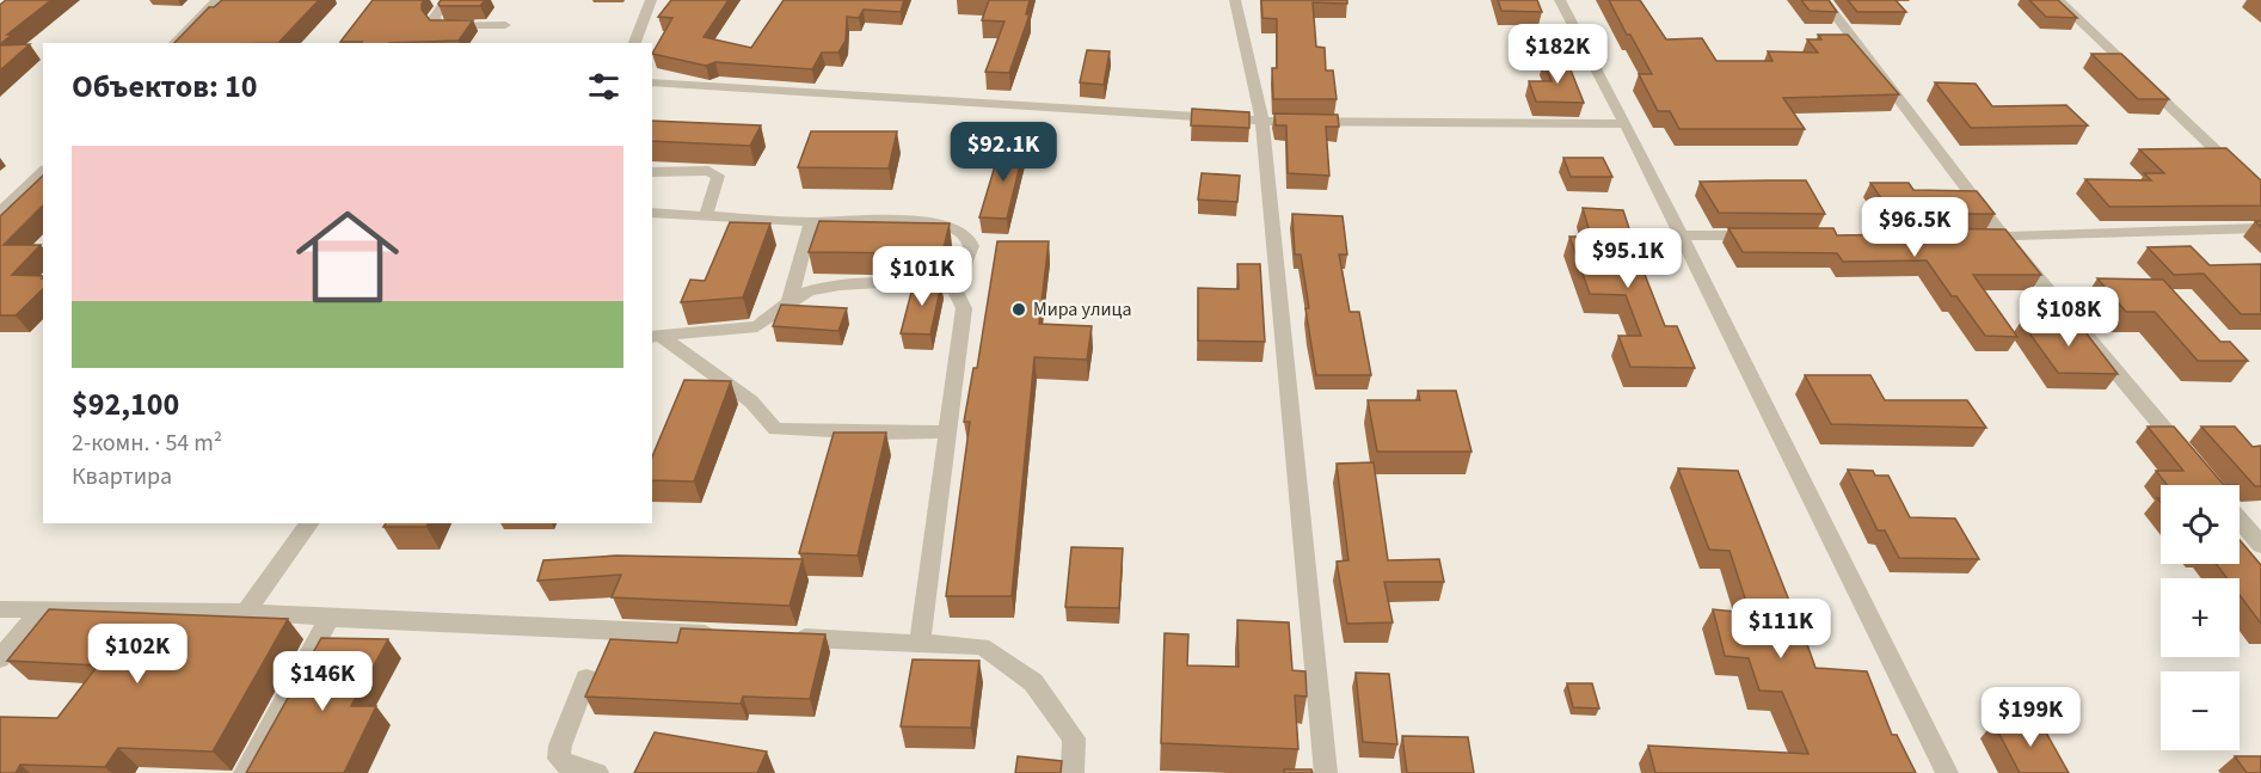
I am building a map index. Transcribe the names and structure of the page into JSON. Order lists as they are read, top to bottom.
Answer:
{
  "places": ["Мира улица"],
  "page": {
    "price": [
      "$182K",
      "$92.1K",
      "$96.5K",
      "$95.1K",
      "$101K",
      "$108K",
      "$111K",
      "$102K",
      "$146K",
      "$199K"
    ],
    "heading": "Объектов: 10",
    "list": [
      {
        "name": "$92,100",
        "note": "2-комн. · 54 m² · Квартира"
      }
    ],
    "map_buttons": ["+", "−"]
  }
}
